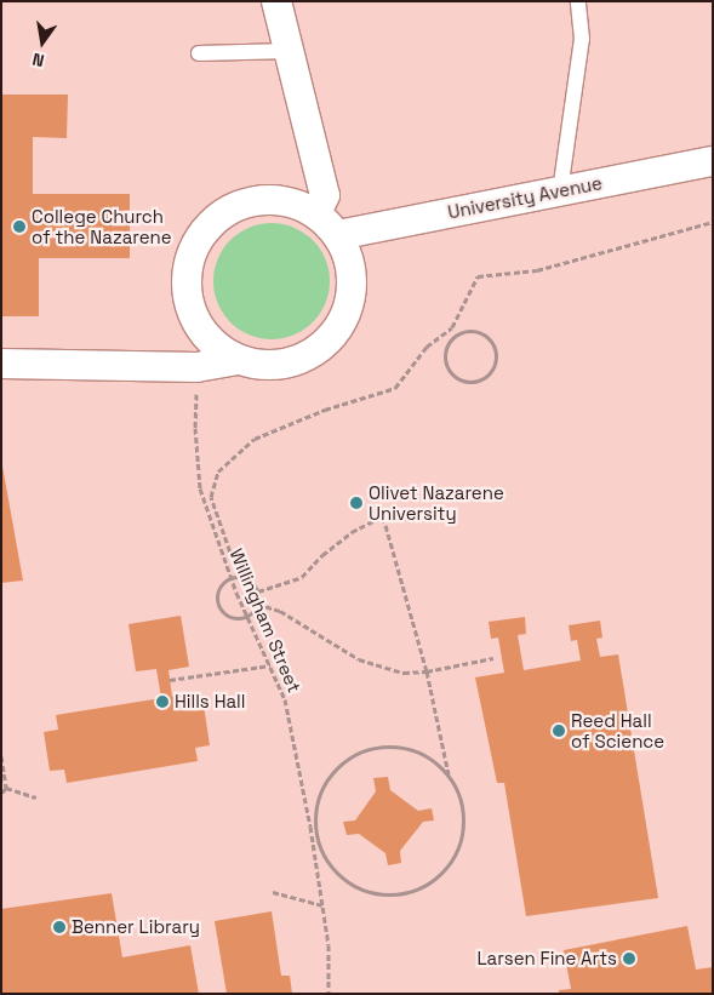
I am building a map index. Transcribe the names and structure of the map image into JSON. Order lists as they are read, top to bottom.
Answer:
{
  "streets": {
    "street": ["University Avenue"],
    "path": ["Willingham Street"]
  },
  "places": [
    "College Church of the Nazarene",
    "Olivet Nazarene University",
    "Hills Hall",
    "Reed Hall of Science",
    "Benner Library",
    "Larsen Fine Arts"
  ],
  "north": "bottom"
}
